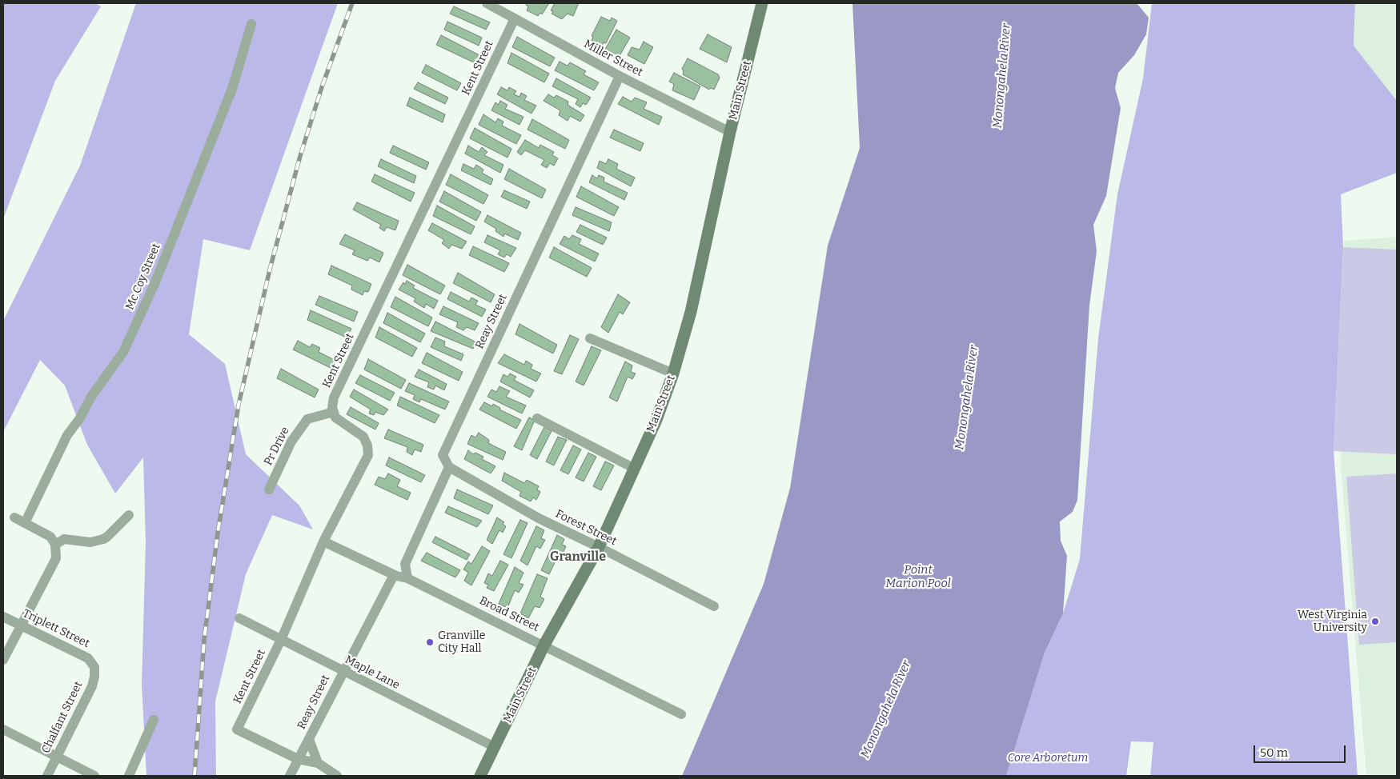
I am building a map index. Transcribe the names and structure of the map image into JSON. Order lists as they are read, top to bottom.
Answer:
{
  "streets": {
    "main road": ["Main Street"],
    "street": [
      "Miller Street",
      "Kent Street",
      "Mc Coy Street",
      "Reay Street",
      "Pr Drive",
      "Forest Street",
      "Broad Street",
      "Triplett Street",
      "Maple Lane",
      "Chalfant Street"
    ]
  },
  "crossings": [
    ["Miller Street", "Kent Street"],
    ["Miller Street", "Main Street"],
    ["Miller Street", "Reay Street"],
    ["Kent Street", "Reay Street"],
    ["Kent Street", "Pr Drive"],
    ["Kent Street", "Broad Street"],
    ["Kent Street", "Maple Lane"],
    ["Main Street", "Forest Street"],
    ["Main Street", "Broad Street"],
    ["Main Street", "Maple Lane"],
    ["Reay Street", "Forest Street"],
    ["Reay Street", "Broad Street"],
    ["Reay Street", "Maple Lane"],
    ["Triplett Street", "Chalfant Street"]
  ],
  "districts": ["Granville"],
  "water": ["Monongahela River", "Point Marion Pool"],
  "parks": ["Core Arboretum"],
  "places": ["West Virginia University", "Granville City Hall"],
  "scale_bar": "50 m"
}
